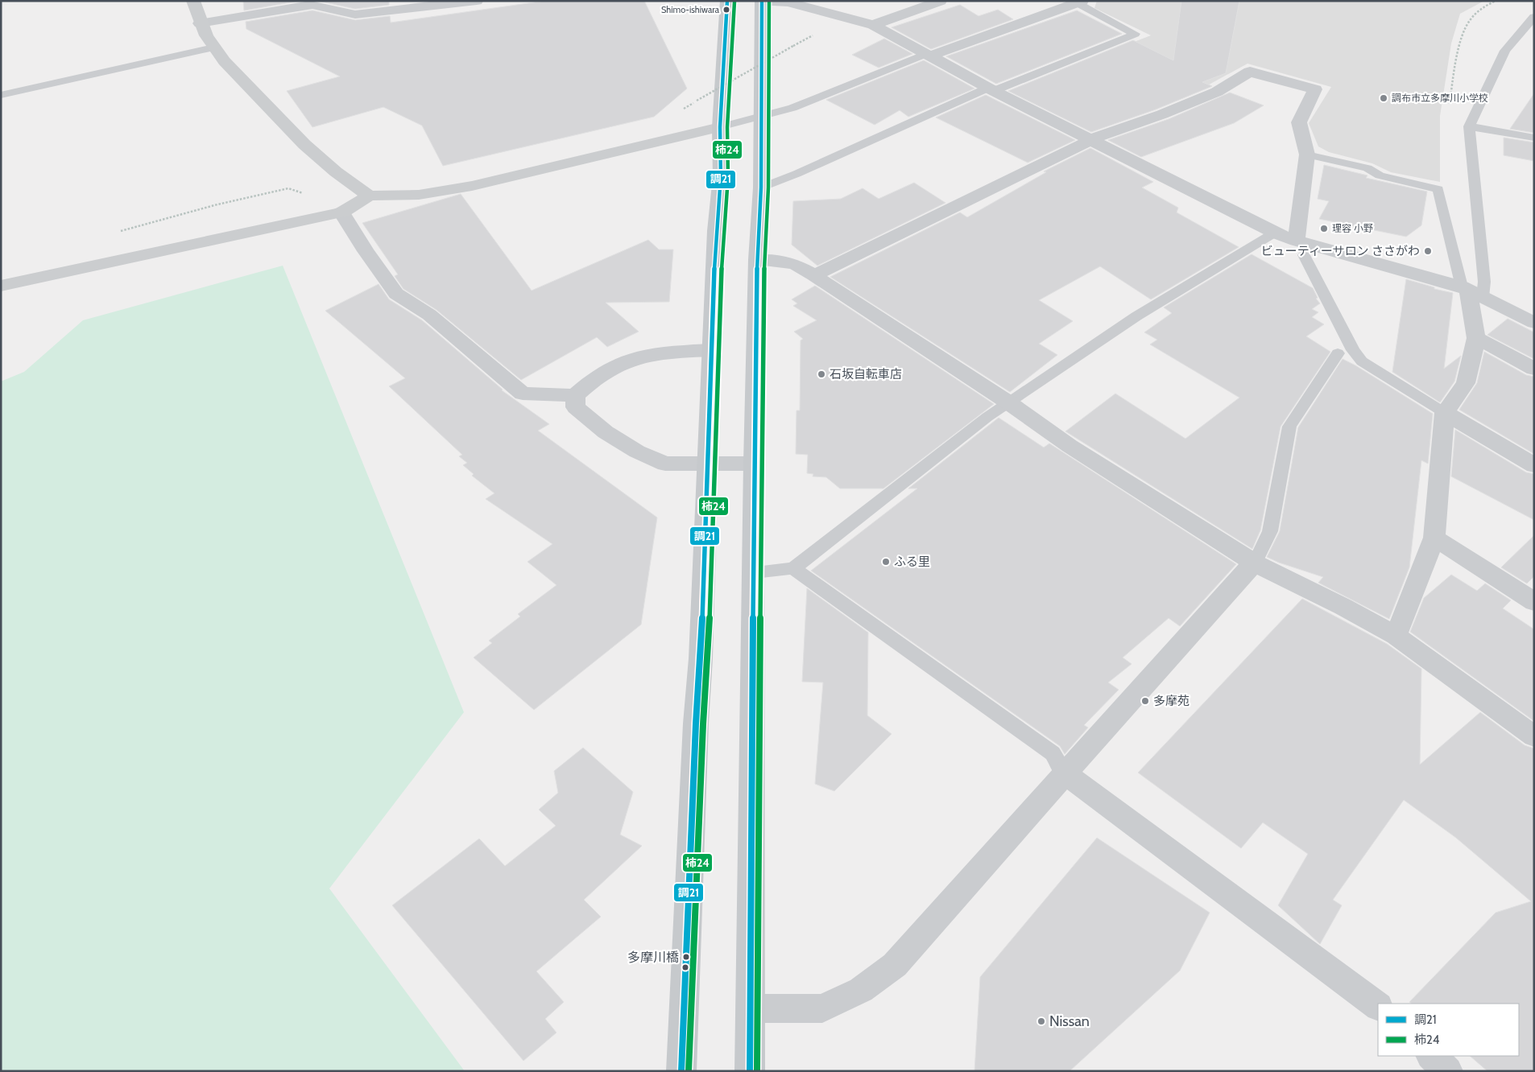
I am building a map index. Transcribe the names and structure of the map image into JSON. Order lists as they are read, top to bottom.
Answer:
{
  "places": [
    "Shimo-ishiwara",
    "調布市立多摩川小学校",
    "理容 小野",
    "ビューティーサロン ささがわ",
    "石坂自転車店",
    "ふる里",
    "多摩苑",
    "多摩川橋",
    "Nissan"
  ],
  "lines": ["transit line 調21", "transit line 柿24"],
  "legend": ["調21", "柿24"]
}
